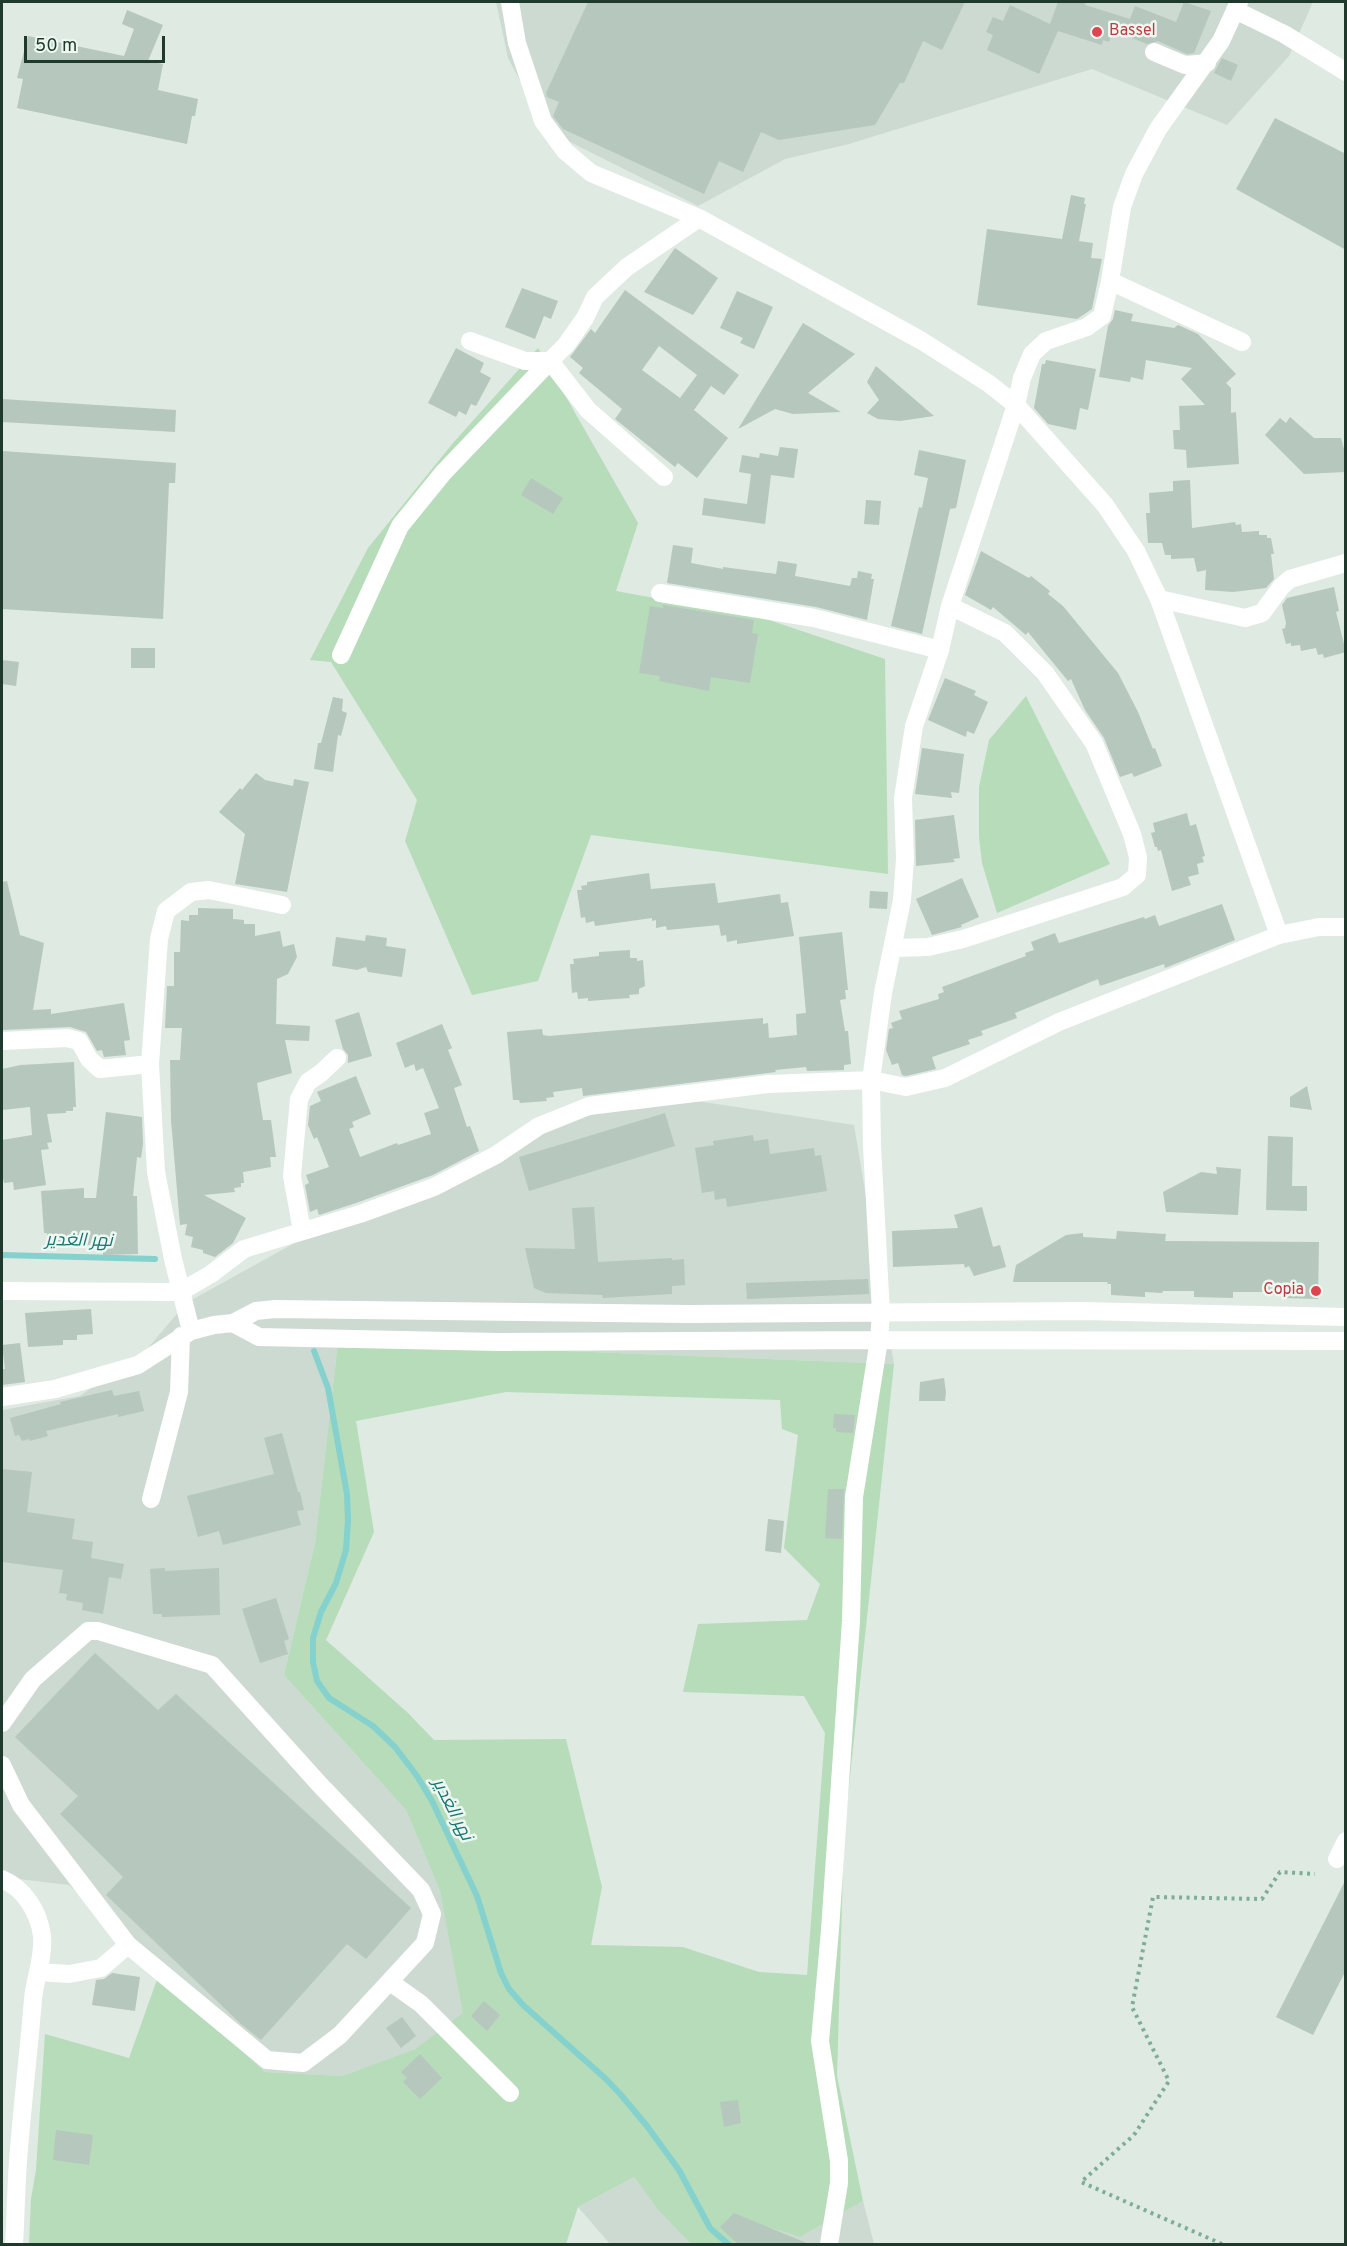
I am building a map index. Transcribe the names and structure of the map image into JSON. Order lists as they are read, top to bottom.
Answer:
{
  "water": ["نهر الغدير"],
  "places": ["Bassel", "Copia"],
  "scale_bar": "50 m"
}
